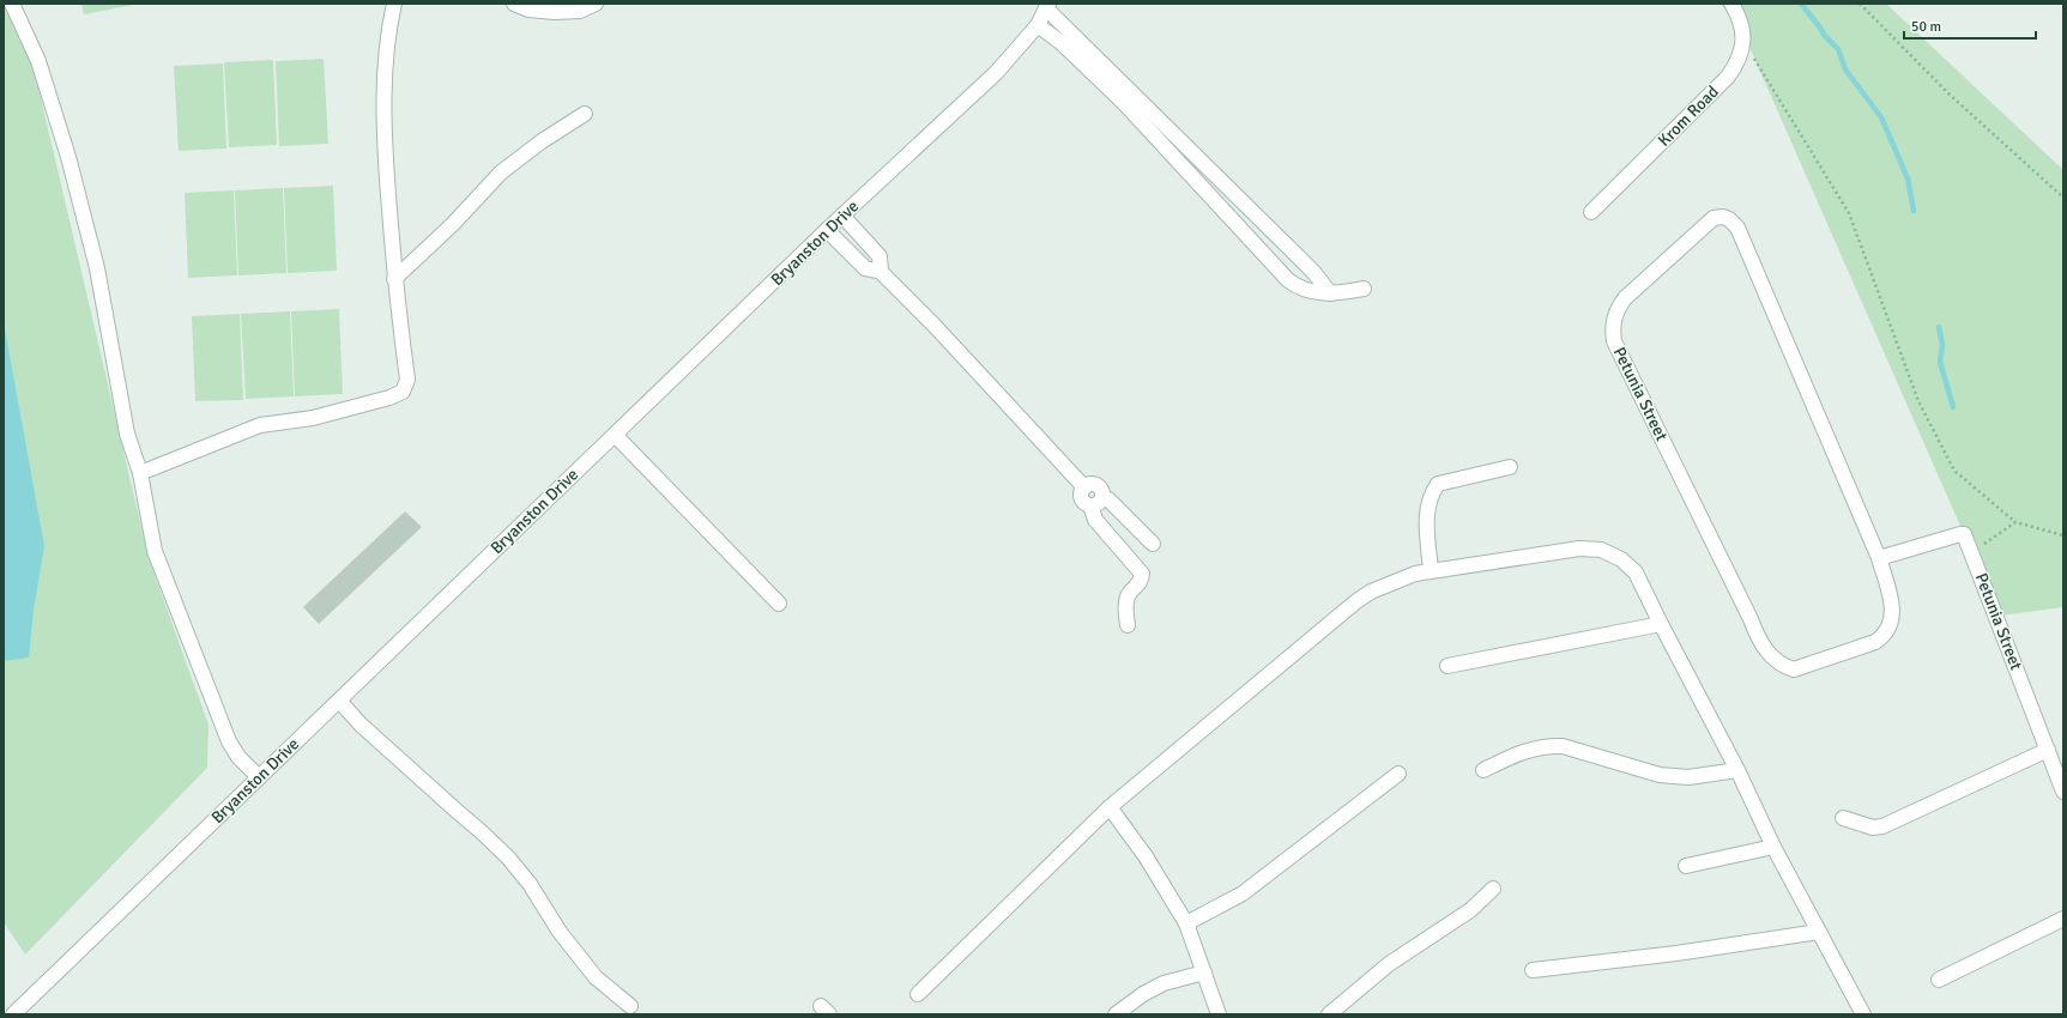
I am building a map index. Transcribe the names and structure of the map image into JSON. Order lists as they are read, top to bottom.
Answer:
{
  "streets": {
    "street": ["Krom Road", "Bryanston Drive", "Petunia Street"]
  },
  "scale_bar": "50 m"
}
